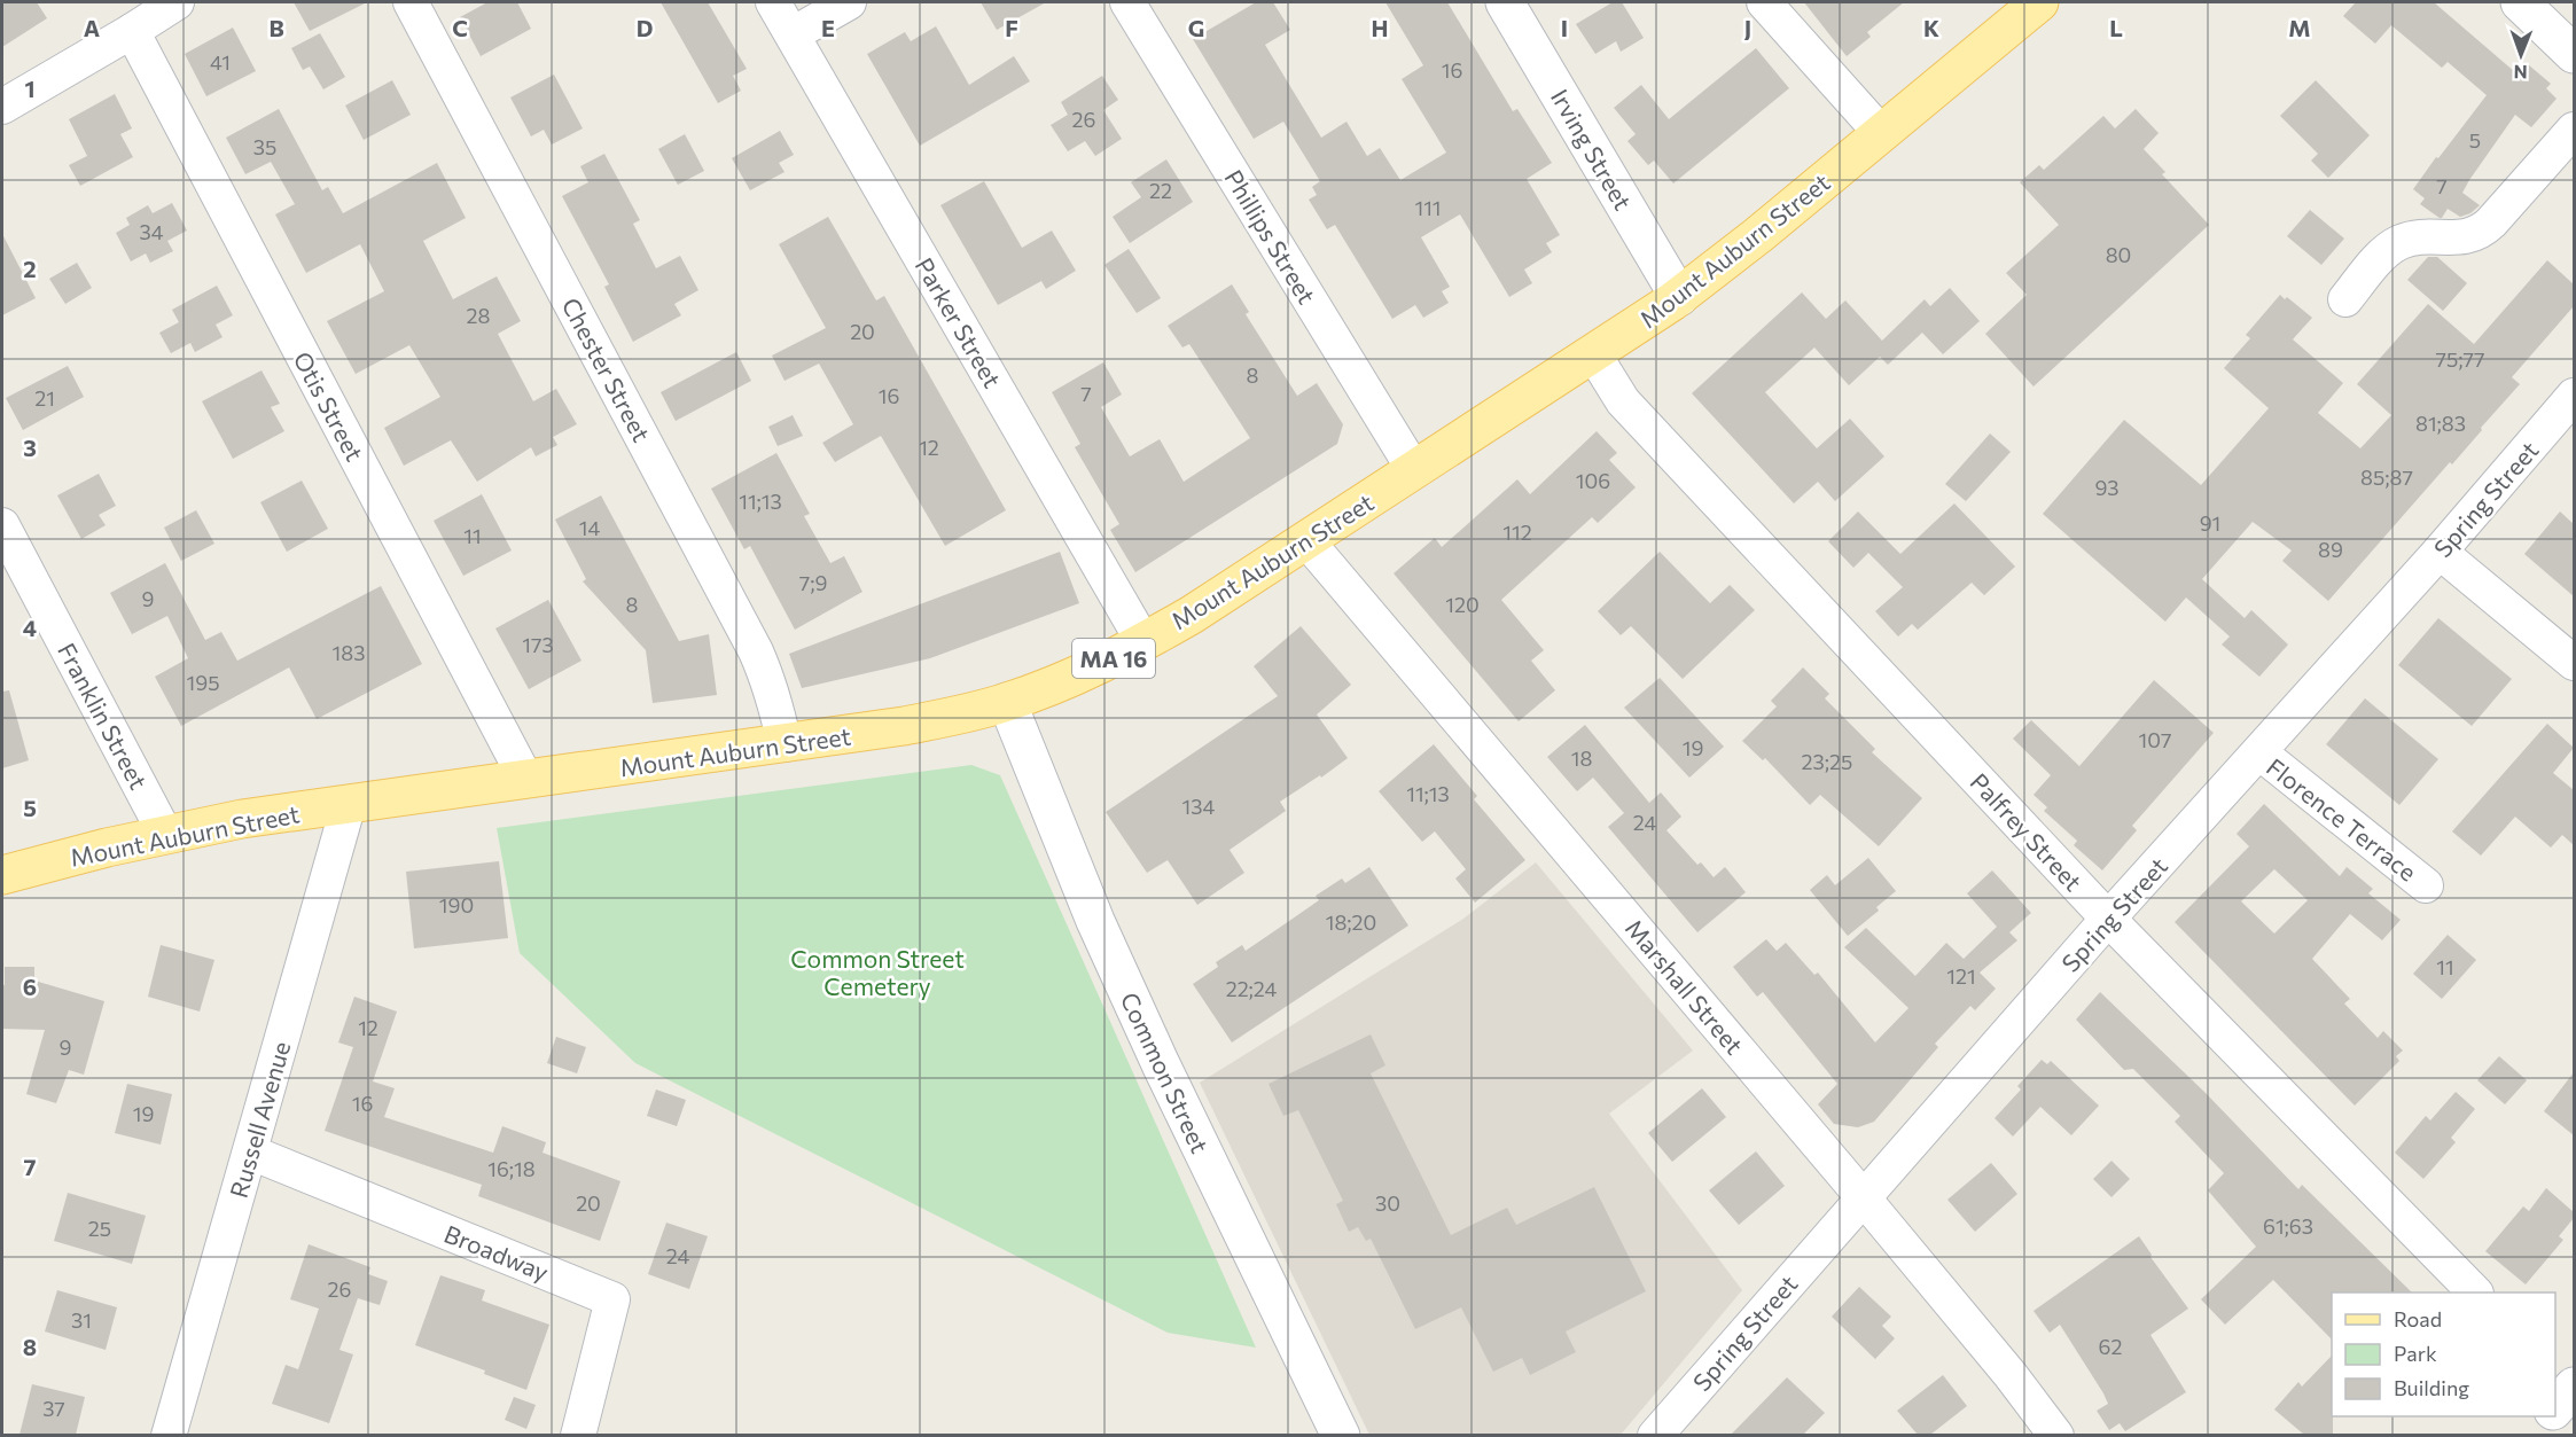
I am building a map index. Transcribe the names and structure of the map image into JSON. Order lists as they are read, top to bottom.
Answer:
{
  "streets": {
    "main road": [
      "Irving Street",
      "Mount Auburn Street",
      "MA 16",
      "Common Street"
    ],
    "street": [
      "Phillips Street",
      "Parker Street",
      "Chester Street",
      "Otis Street",
      "Spring Street",
      "Franklin Street",
      "Florence Terrace",
      "Palfrey Street",
      "Marshall Street",
      "Russell Avenue",
      "Broadway"
    ]
  },
  "crossings": [
    ["Irving Street", "Mount Auburn Street"],
    ["Phillips Street", "Mount Auburn Street"],
    ["Mount Auburn Street", "Parker Street"],
    ["Mount Auburn Street", "Chester Street"],
    ["Mount Auburn Street", "Otis Street"],
    ["Mount Auburn Street", "Franklin Street"],
    ["Mount Auburn Street", "Palfrey Street"],
    ["Mount Auburn Street", "Marshall Street"],
    ["Mount Auburn Street", "Common Street"],
    ["Mount Auburn Street", "Russell Avenue"],
    ["Spring Street", "Florence Terrace"],
    ["Spring Street", "Palfrey Street"],
    ["Spring Street", "Marshall Street"],
    ["Russell Avenue", "Broadway"]
  ],
  "parks": ["Common Street Cemetery"],
  "house_numbers": [
    "41",
    "16",
    "26",
    "5",
    "35",
    "7",
    "22",
    "111",
    "34",
    "80",
    "28",
    "20",
    "75;77",
    "8",
    "7",
    "16",
    "21",
    "81;83",
    "12",
    "85;87",
    "106",
    "93",
    "11;13",
    "91",
    "14",
    "112",
    "11",
    "89",
    "7;9",
    "9",
    "8",
    "120",
    "173",
    "183",
    "195",
    "107",
    "19",
    "18",
    "23;25",
    "11;13",
    "134",
    "24",
    "190",
    "18;20",
    "11",
    "121",
    "22;24",
    "12",
    "9",
    "16",
    "19",
    "16;18",
    "20",
    "30",
    "61;63",
    "25",
    "24",
    "26",
    "31",
    "62",
    "37"
  ],
  "legend": ["Road", "Park", "Building"],
  "north": "bottom",
  "grid": {
    "columns": [
      "A",
      "B",
      "C",
      "D",
      "E",
      "F",
      "G",
      "H",
      "I",
      "J",
      "K",
      "L",
      "M"
    ],
    "rows": [
      "1",
      "2",
      "3",
      "4",
      "5",
      "6",
      "7",
      "8"
    ]
  }
}
